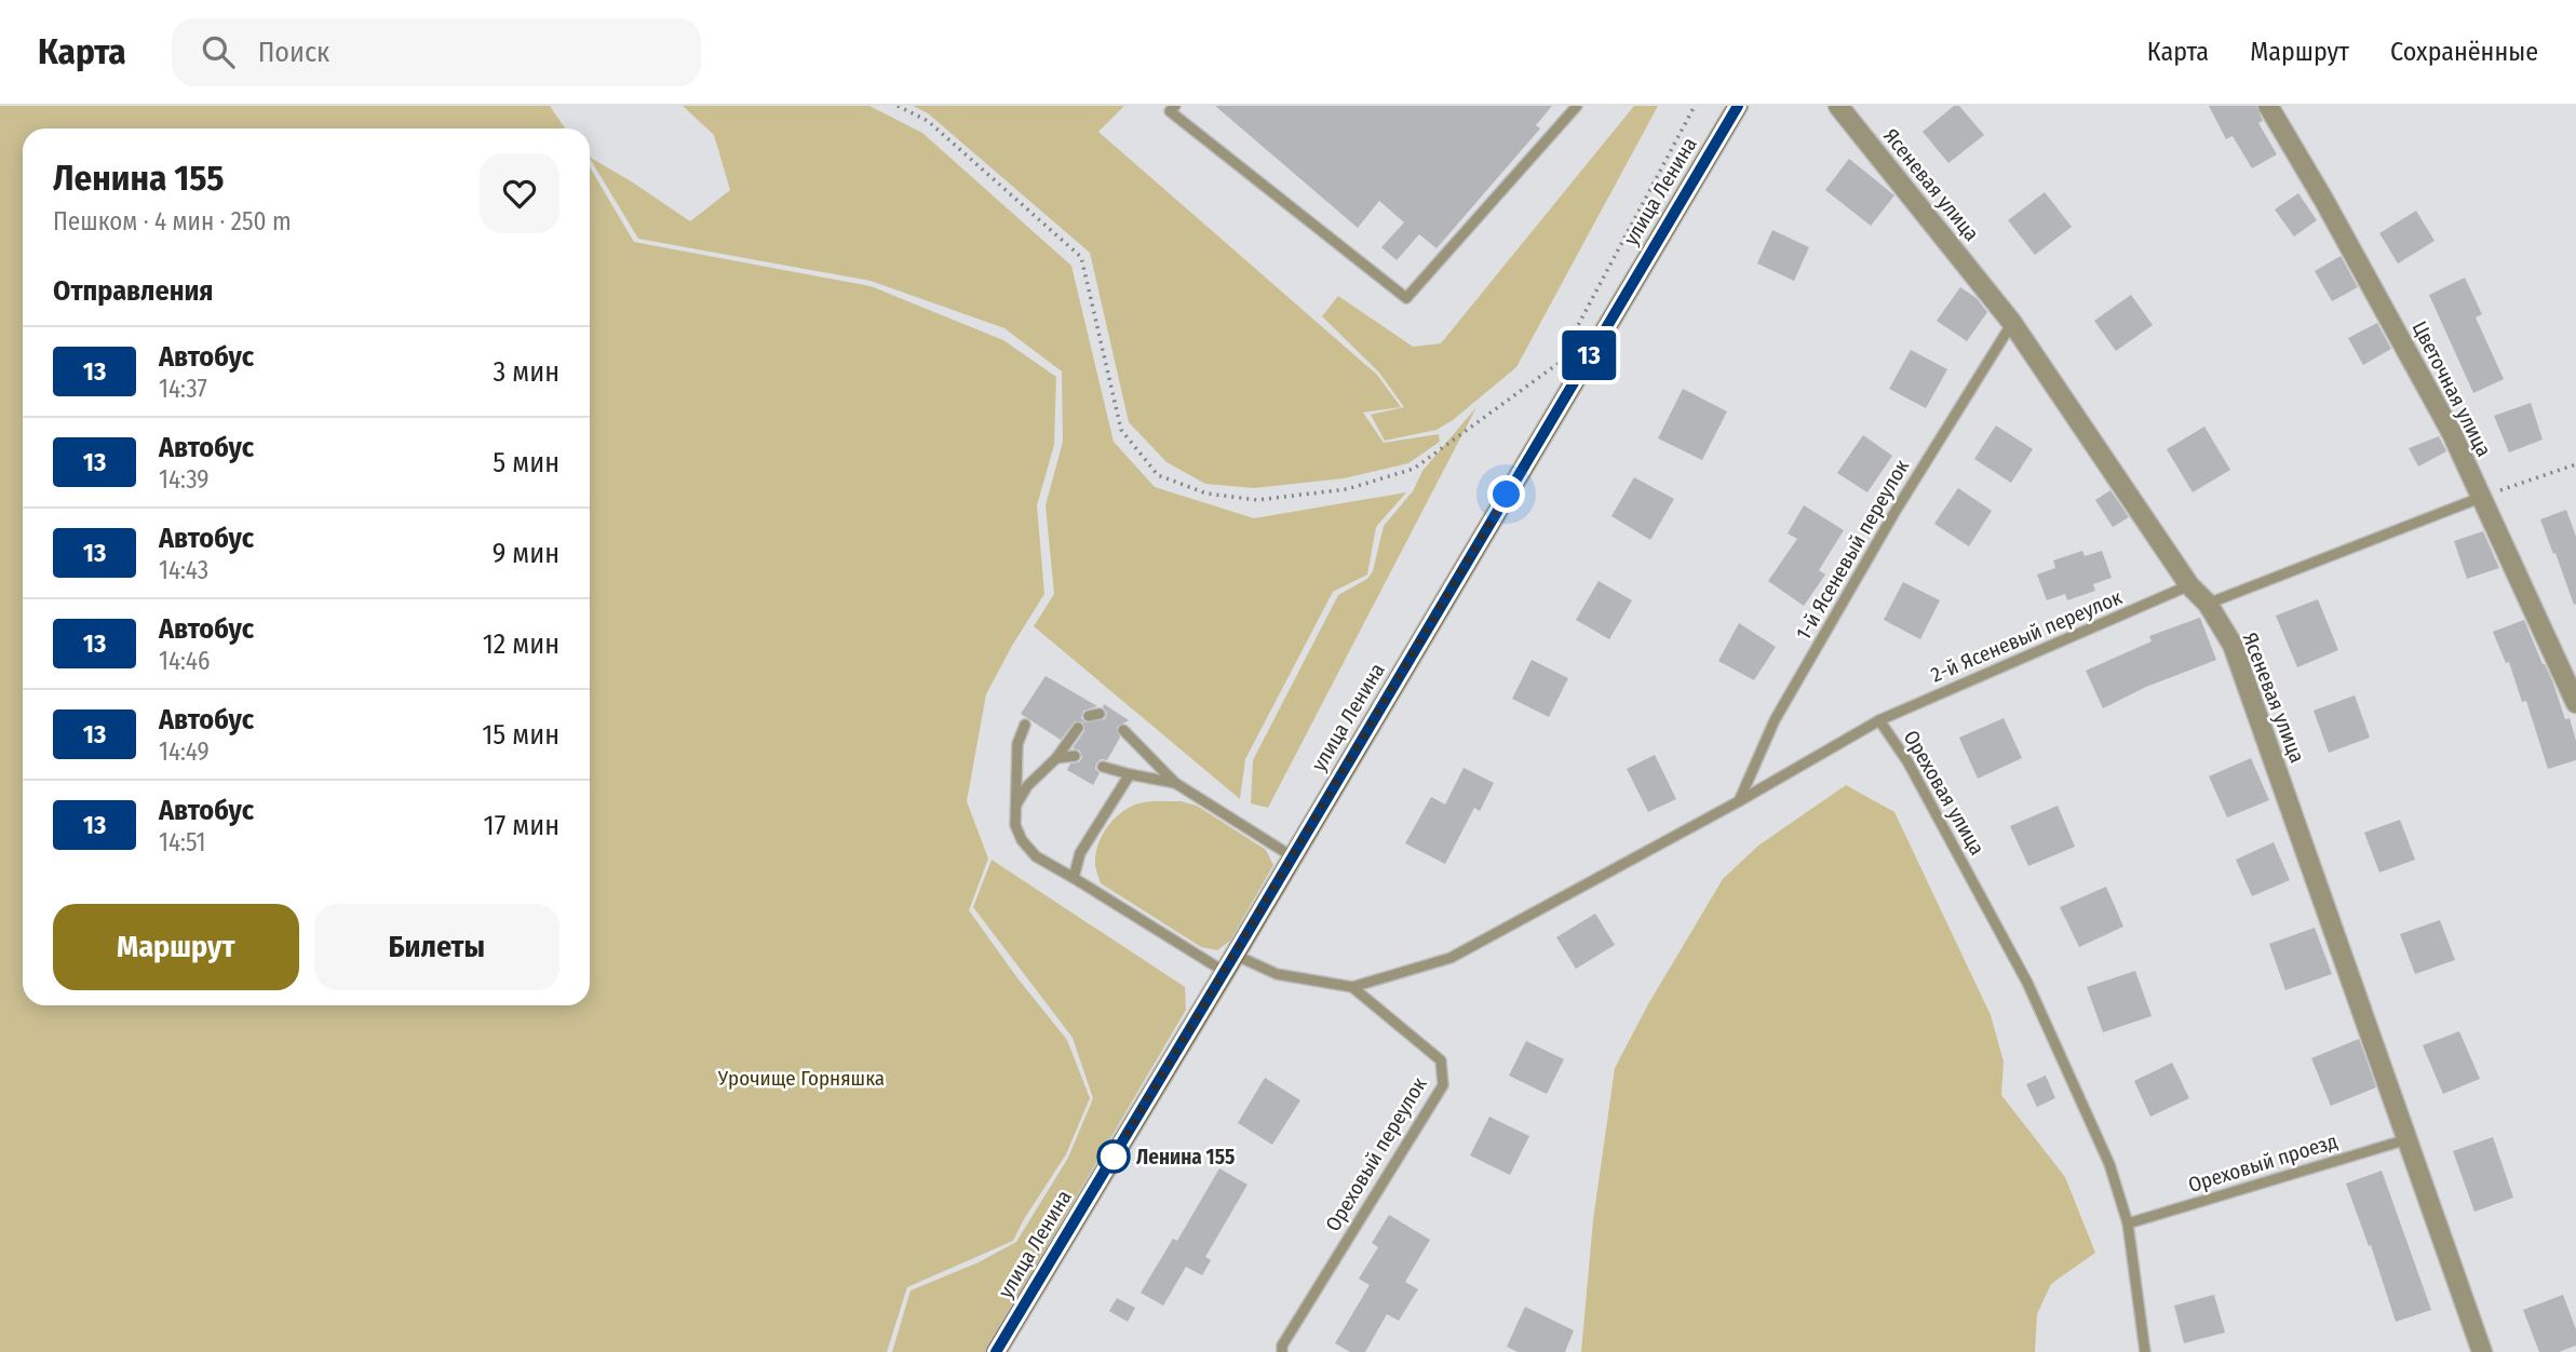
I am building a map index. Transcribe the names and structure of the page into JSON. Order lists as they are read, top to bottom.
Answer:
{
  "streets": {
    "main road": ["улица Ленина"],
    "street": ["Ясеневая улица", "Цветочная улица"],
    "lane": [
      "1-й Ясеневый переулок",
      "2-й Ясеневый переулок",
      "Ореховая улица",
      "Ореховый переулок",
      "Ореховый проезд"
    ]
  },
  "crossings": [
    ["Ясеневая улица", "1-й Ясеневый переулок"],
    ["Ясеневая улица", "2-й Ясеневый переулок"],
    ["Ясеневая улица", "Ореховый проезд"],
    ["улица Ленина", "Ореховый переулок"],
    ["1-й Ясеневый переулок", "Ореховая улица"],
    ["2-й Ясеневый переулок", "Ореховая улица"],
    ["Ореховая улица", "Ореховый переулок"],
    ["Ореховая улица", "Ореховый проезд"]
  ],
  "parks": ["Урочище Горняшка"],
  "places": ["Ленина 155"],
  "lines": ["bus line 13"],
  "page": {
    "header": "Карта",
    "search": "Поиск",
    "nav": ["Карта", "Маршрут", "Сохранённые"],
    "on_map": "13",
    "heading": [
      ["Ленина 155", "Пешком · 4 мин · 250 m"],
      "Отправления"
    ],
    "list": [
      {
        "mark": "13",
        "name": "Автобус",
        "note": "14:37",
        "value": "3 мин"
      },
      {
        "mark": "13",
        "name": "Автобус",
        "note": "14:39",
        "value": "5 мин"
      },
      {
        "mark": "13",
        "name": "Автобус",
        "note": "14:43",
        "value": "9 мин"
      },
      {
        "mark": "13",
        "name": "Автобус",
        "note": "14:46",
        "value": "12 мин"
      },
      {
        "mark": "13",
        "name": "Автобус",
        "note": "14:49",
        "value": "15 мин"
      },
      {
        "mark": "13",
        "name": "Автобус",
        "note": "14:51",
        "value": "17 мин"
      }
    ],
    "buttons": ["Маршрут", "Билеты"]
  }
}
